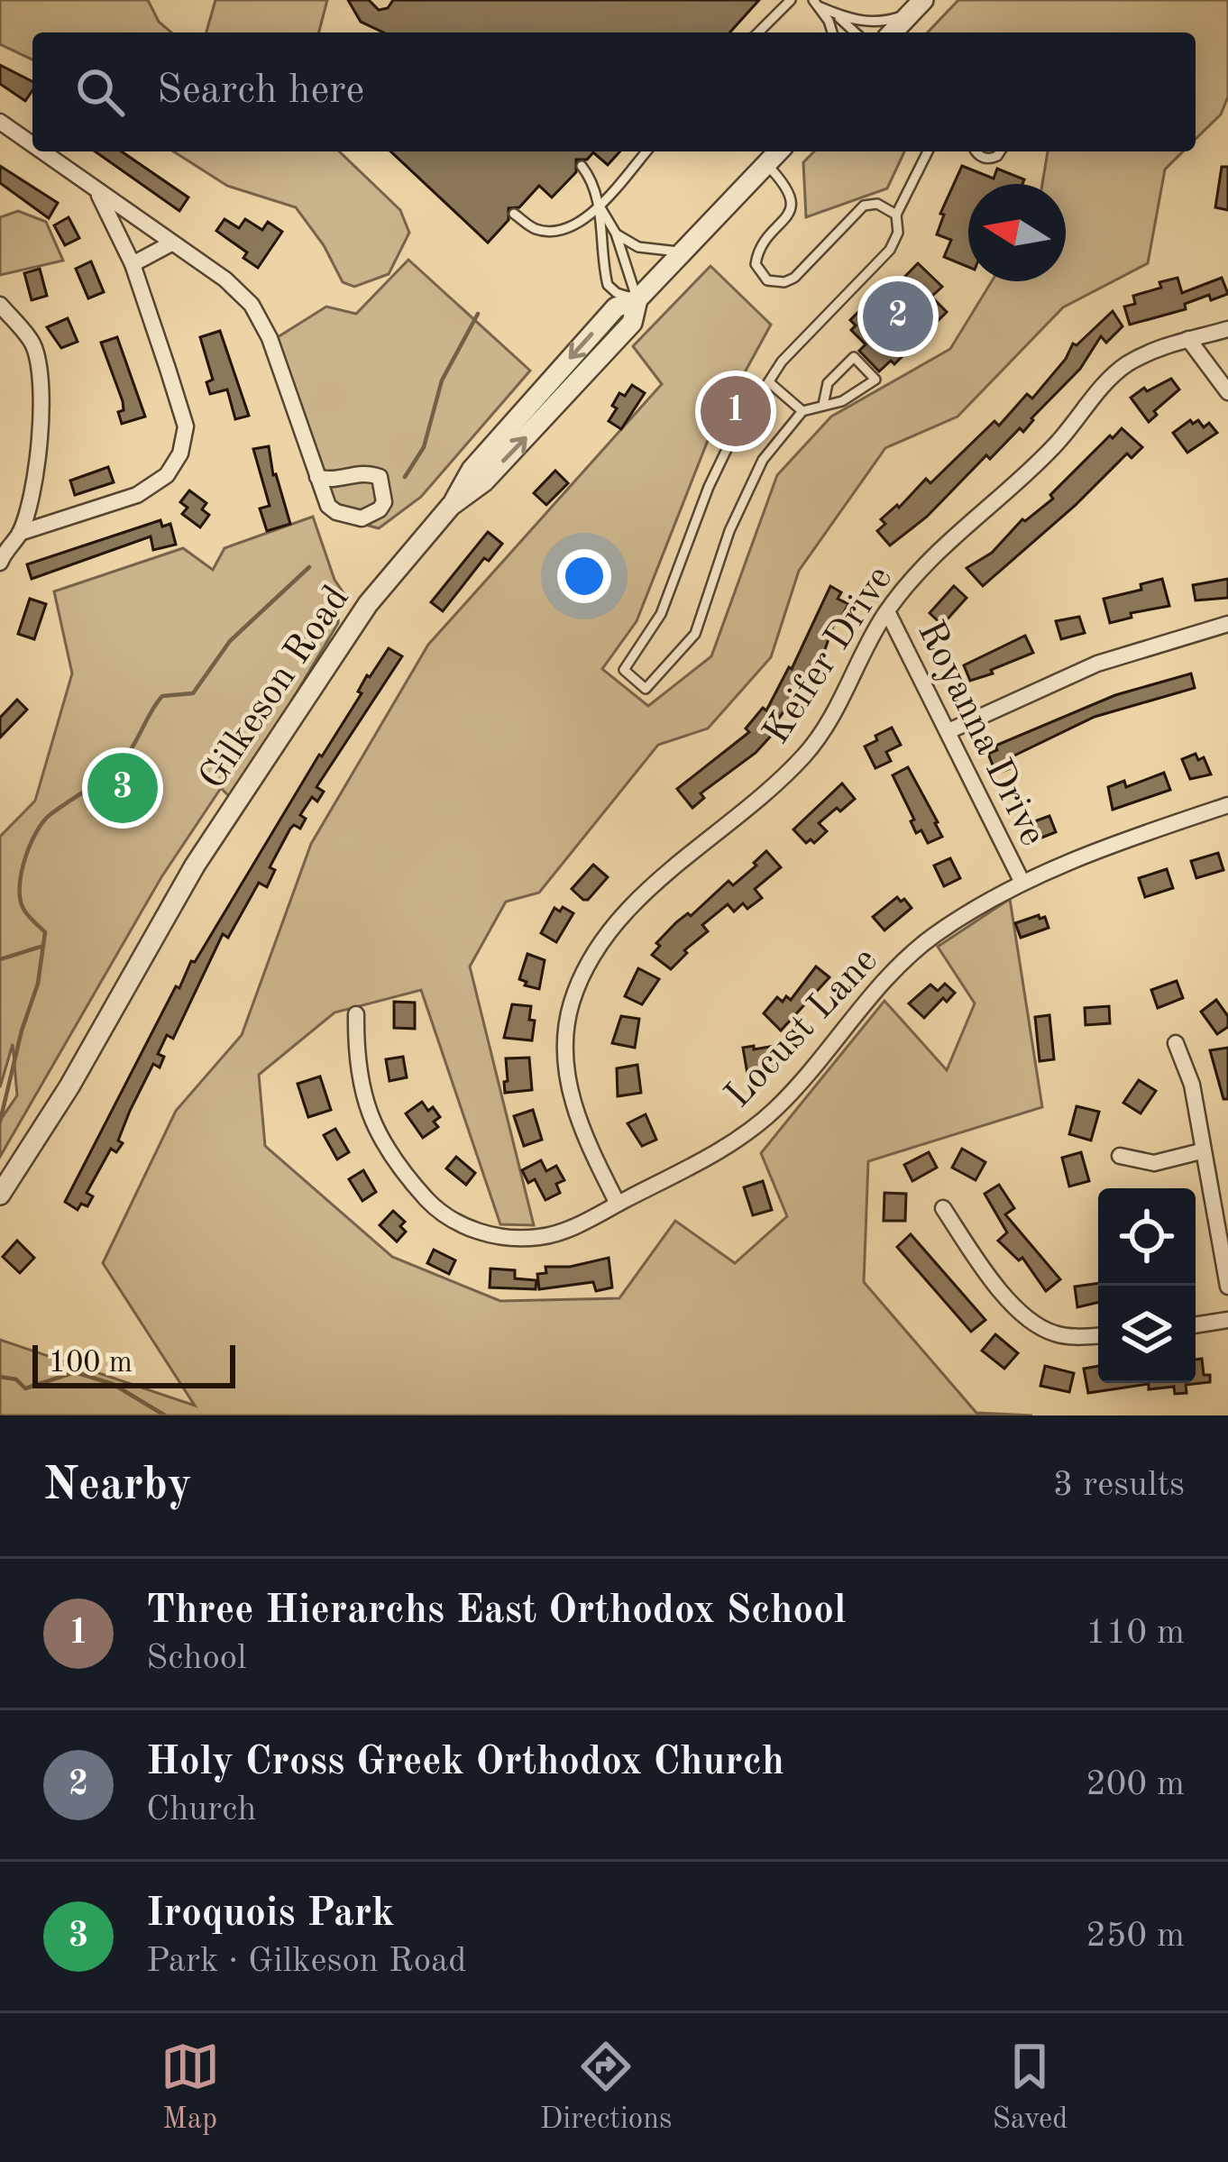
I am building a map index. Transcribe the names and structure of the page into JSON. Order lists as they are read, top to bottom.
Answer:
{
  "streets": {
    "street": [
      "Keifer Drive",
      "Gilkeson Road",
      "Royanna Drive",
      "Locust Lane"
    ]
  },
  "crossings": [
    ["Keifer Drive", "Royanna Drive"],
    ["Keifer Drive", "Locust Lane"],
    ["Royanna Drive", "Locust Lane"]
  ],
  "scale_bar": "100 m",
  "north": "left",
  "page": {
    "search": "Search here",
    "pins": ["2", "1", "3"],
    "scale": "100 m",
    "heading": ["Nearby", "3 results"],
    "list": [
      {
        "mark": "1",
        "name": "Three Hierarchs East Orthodox School",
        "note": "School",
        "value": "110 m"
      },
      {
        "mark": "2",
        "name": "Holy Cross Greek Orthodox Church",
        "note": "Church",
        "value": "200 m"
      },
      {
        "mark": "3",
        "name": "Iroquois Park",
        "note": "Park · Gilkeson Road",
        "value": "250 m"
      }
    ],
    "nav": ["Map", "Directions", "Saved"]
  }
}
